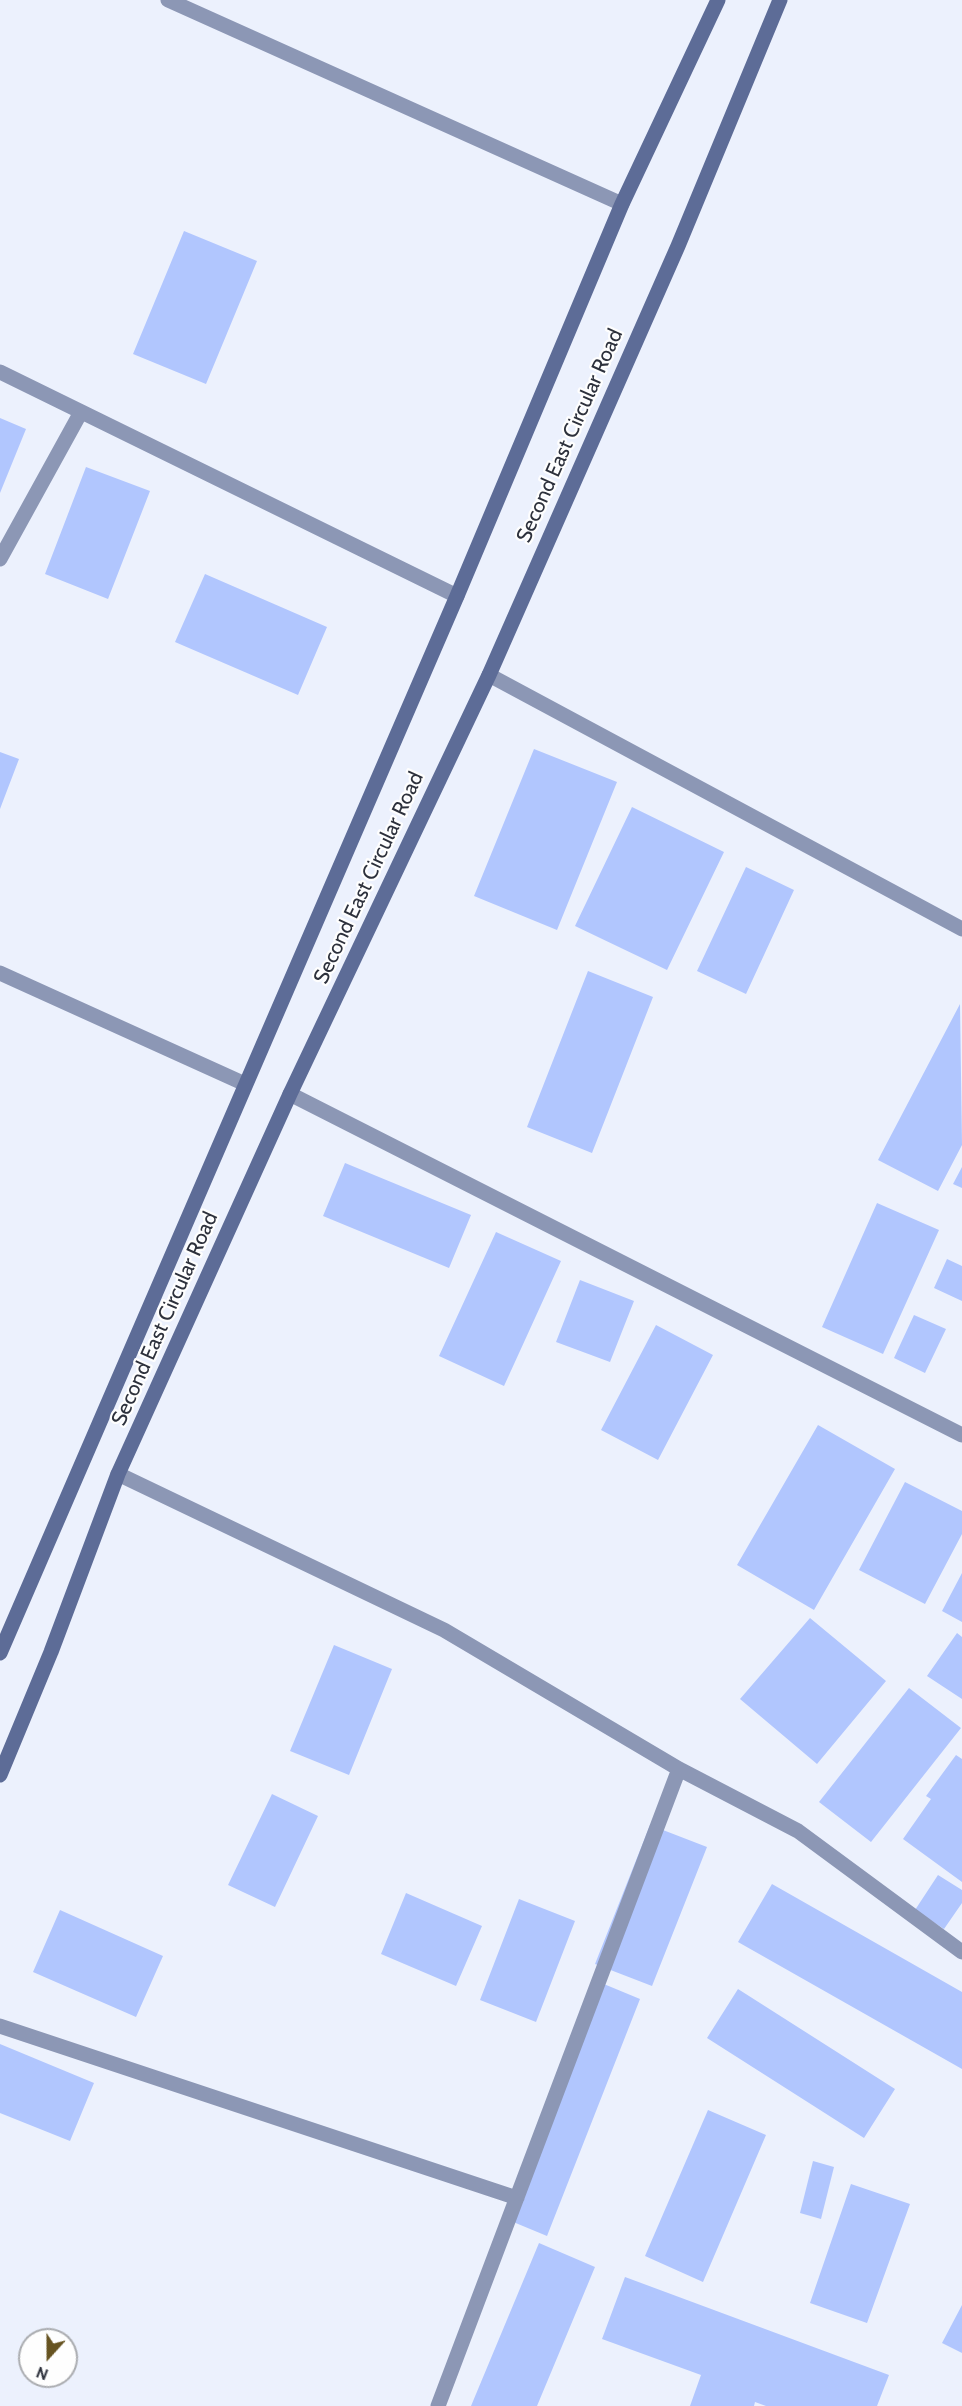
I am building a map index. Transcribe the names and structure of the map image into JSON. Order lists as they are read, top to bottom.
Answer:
{
  "streets": {
    "main road": ["Second East Circular Road"]
  },
  "north": "bottom"
}
